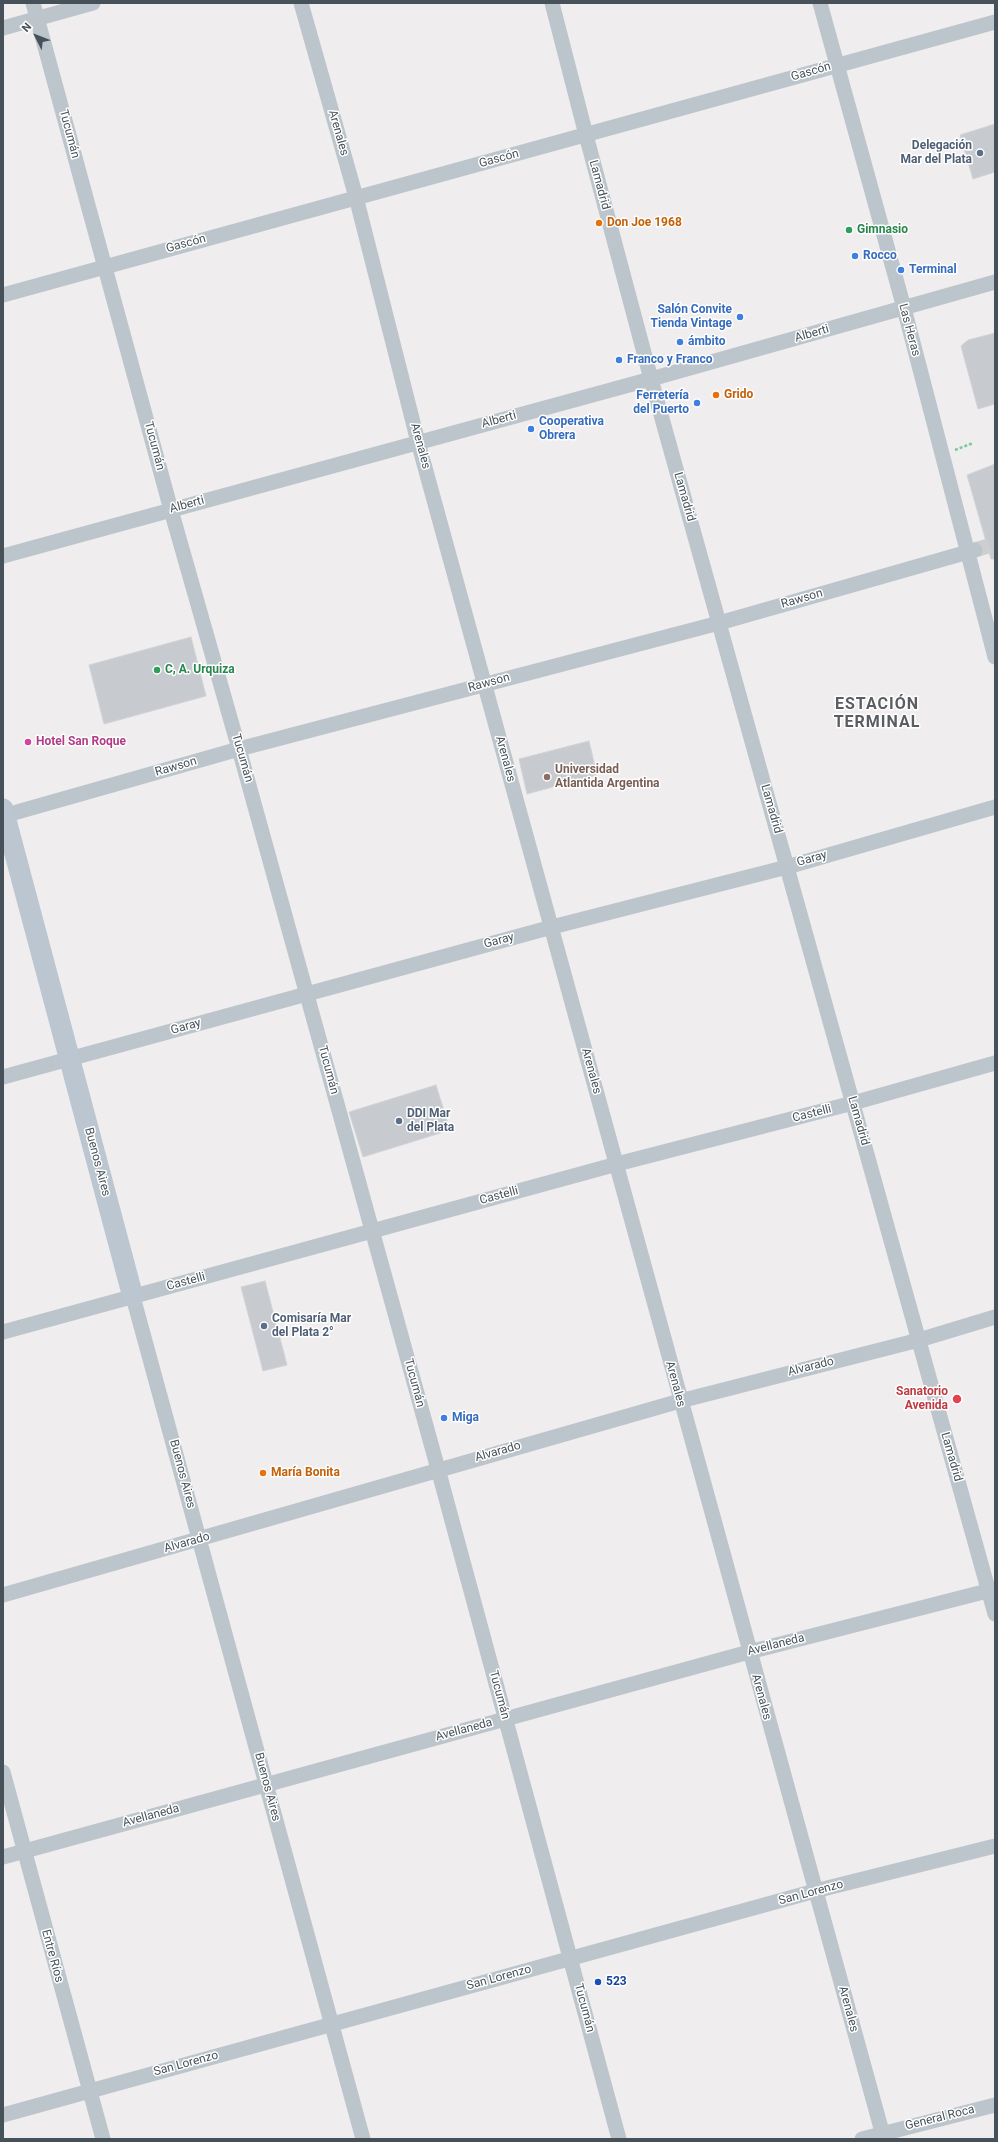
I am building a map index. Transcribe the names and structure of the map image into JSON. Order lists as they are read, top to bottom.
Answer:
{
  "streets": {
    "street": [
      "Gascón",
      "Arenales",
      "Tucumán",
      "Lamadrid",
      "Las Heras",
      "Alberti",
      "Rawson",
      "Garay",
      "Castelli",
      "Buenos Aires",
      "Alvarado",
      "Avellaneda",
      "San Lorenzo",
      "Entre Ríos",
      "General Roca"
    ]
  },
  "crossings": [
    ["Gascón", "Arenales"],
    ["Gascón", "Tucumán"],
    ["Gascón", "Lamadrid"],
    ["Gascón", "Las Heras"],
    ["Arenales", "Alberti"],
    ["Arenales", "Rawson"],
    ["Arenales", "Garay"],
    ["Arenales", "Castelli"],
    ["Arenales", "Alvarado"],
    ["Arenales", "Avellaneda"],
    ["Arenales", "San Lorenzo"],
    ["Arenales", "General Roca"],
    ["Tucumán", "Alberti"],
    ["Tucumán", "Rawson"],
    ["Tucumán", "Garay"],
    ["Tucumán", "Castelli"],
    ["Tucumán", "Alvarado"],
    ["Tucumán", "Avellaneda"],
    ["Tucumán", "San Lorenzo"],
    ["Lamadrid", "Alberti"],
    ["Lamadrid", "Rawson"],
    ["Lamadrid", "Garay"],
    ["Lamadrid", "Castelli"],
    ["Lamadrid", "Alvarado"],
    ["Lamadrid", "Avellaneda"],
    ["Las Heras", "Alberti"],
    ["Las Heras", "Rawson"],
    ["Rawson", "Buenos Aires"],
    ["Garay", "Buenos Aires"],
    ["Castelli", "Buenos Aires"],
    ["Buenos Aires", "Alvarado"],
    ["Buenos Aires", "Avellaneda"],
    ["Buenos Aires", "San Lorenzo"],
    ["Avellaneda", "Entre Ríos"],
    ["San Lorenzo", "Entre Ríos"]
  ],
  "districts": ["ESTACIÓN TERMINAL"],
  "places": [
    "Delegación Mar del Plata",
    "Don Joe 1968",
    "Gimnasio",
    "Rocco",
    "Terminal",
    "Salón Convite Tienda Vintage",
    "ámbito",
    "Franco y Franco",
    "Grido",
    "Ferretería del Puerto",
    "Cooperativa Obrera",
    "C, A. Urquiza",
    "Hotel San Roque",
    "Universidad Atlantida Argentina",
    "DDI Mar del Plata",
    "Comisaría Mar del Plata 2°",
    "Sanatorio Avenida",
    "Miga",
    "María Bonita",
    "523"
  ],
  "north": "top left"
}
